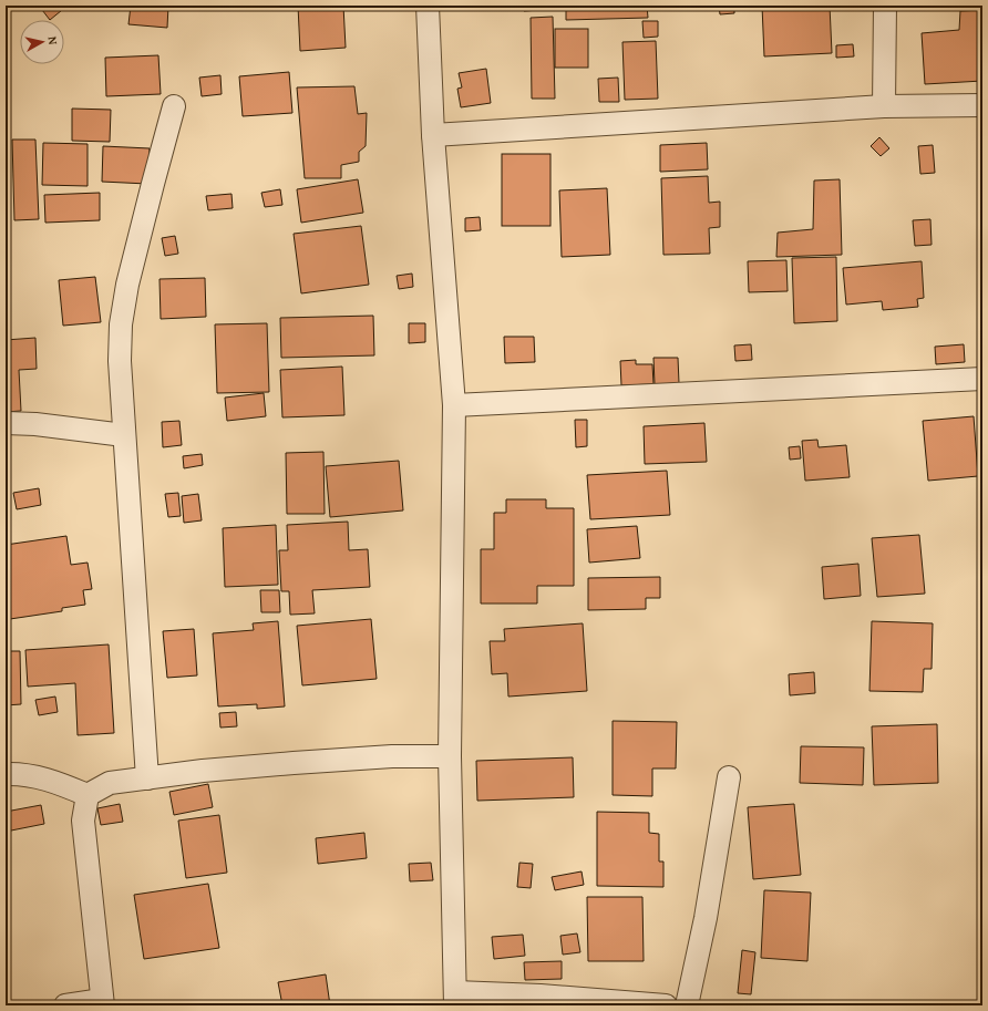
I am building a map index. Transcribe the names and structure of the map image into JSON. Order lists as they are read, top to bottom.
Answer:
{
  "north": "right"
}
